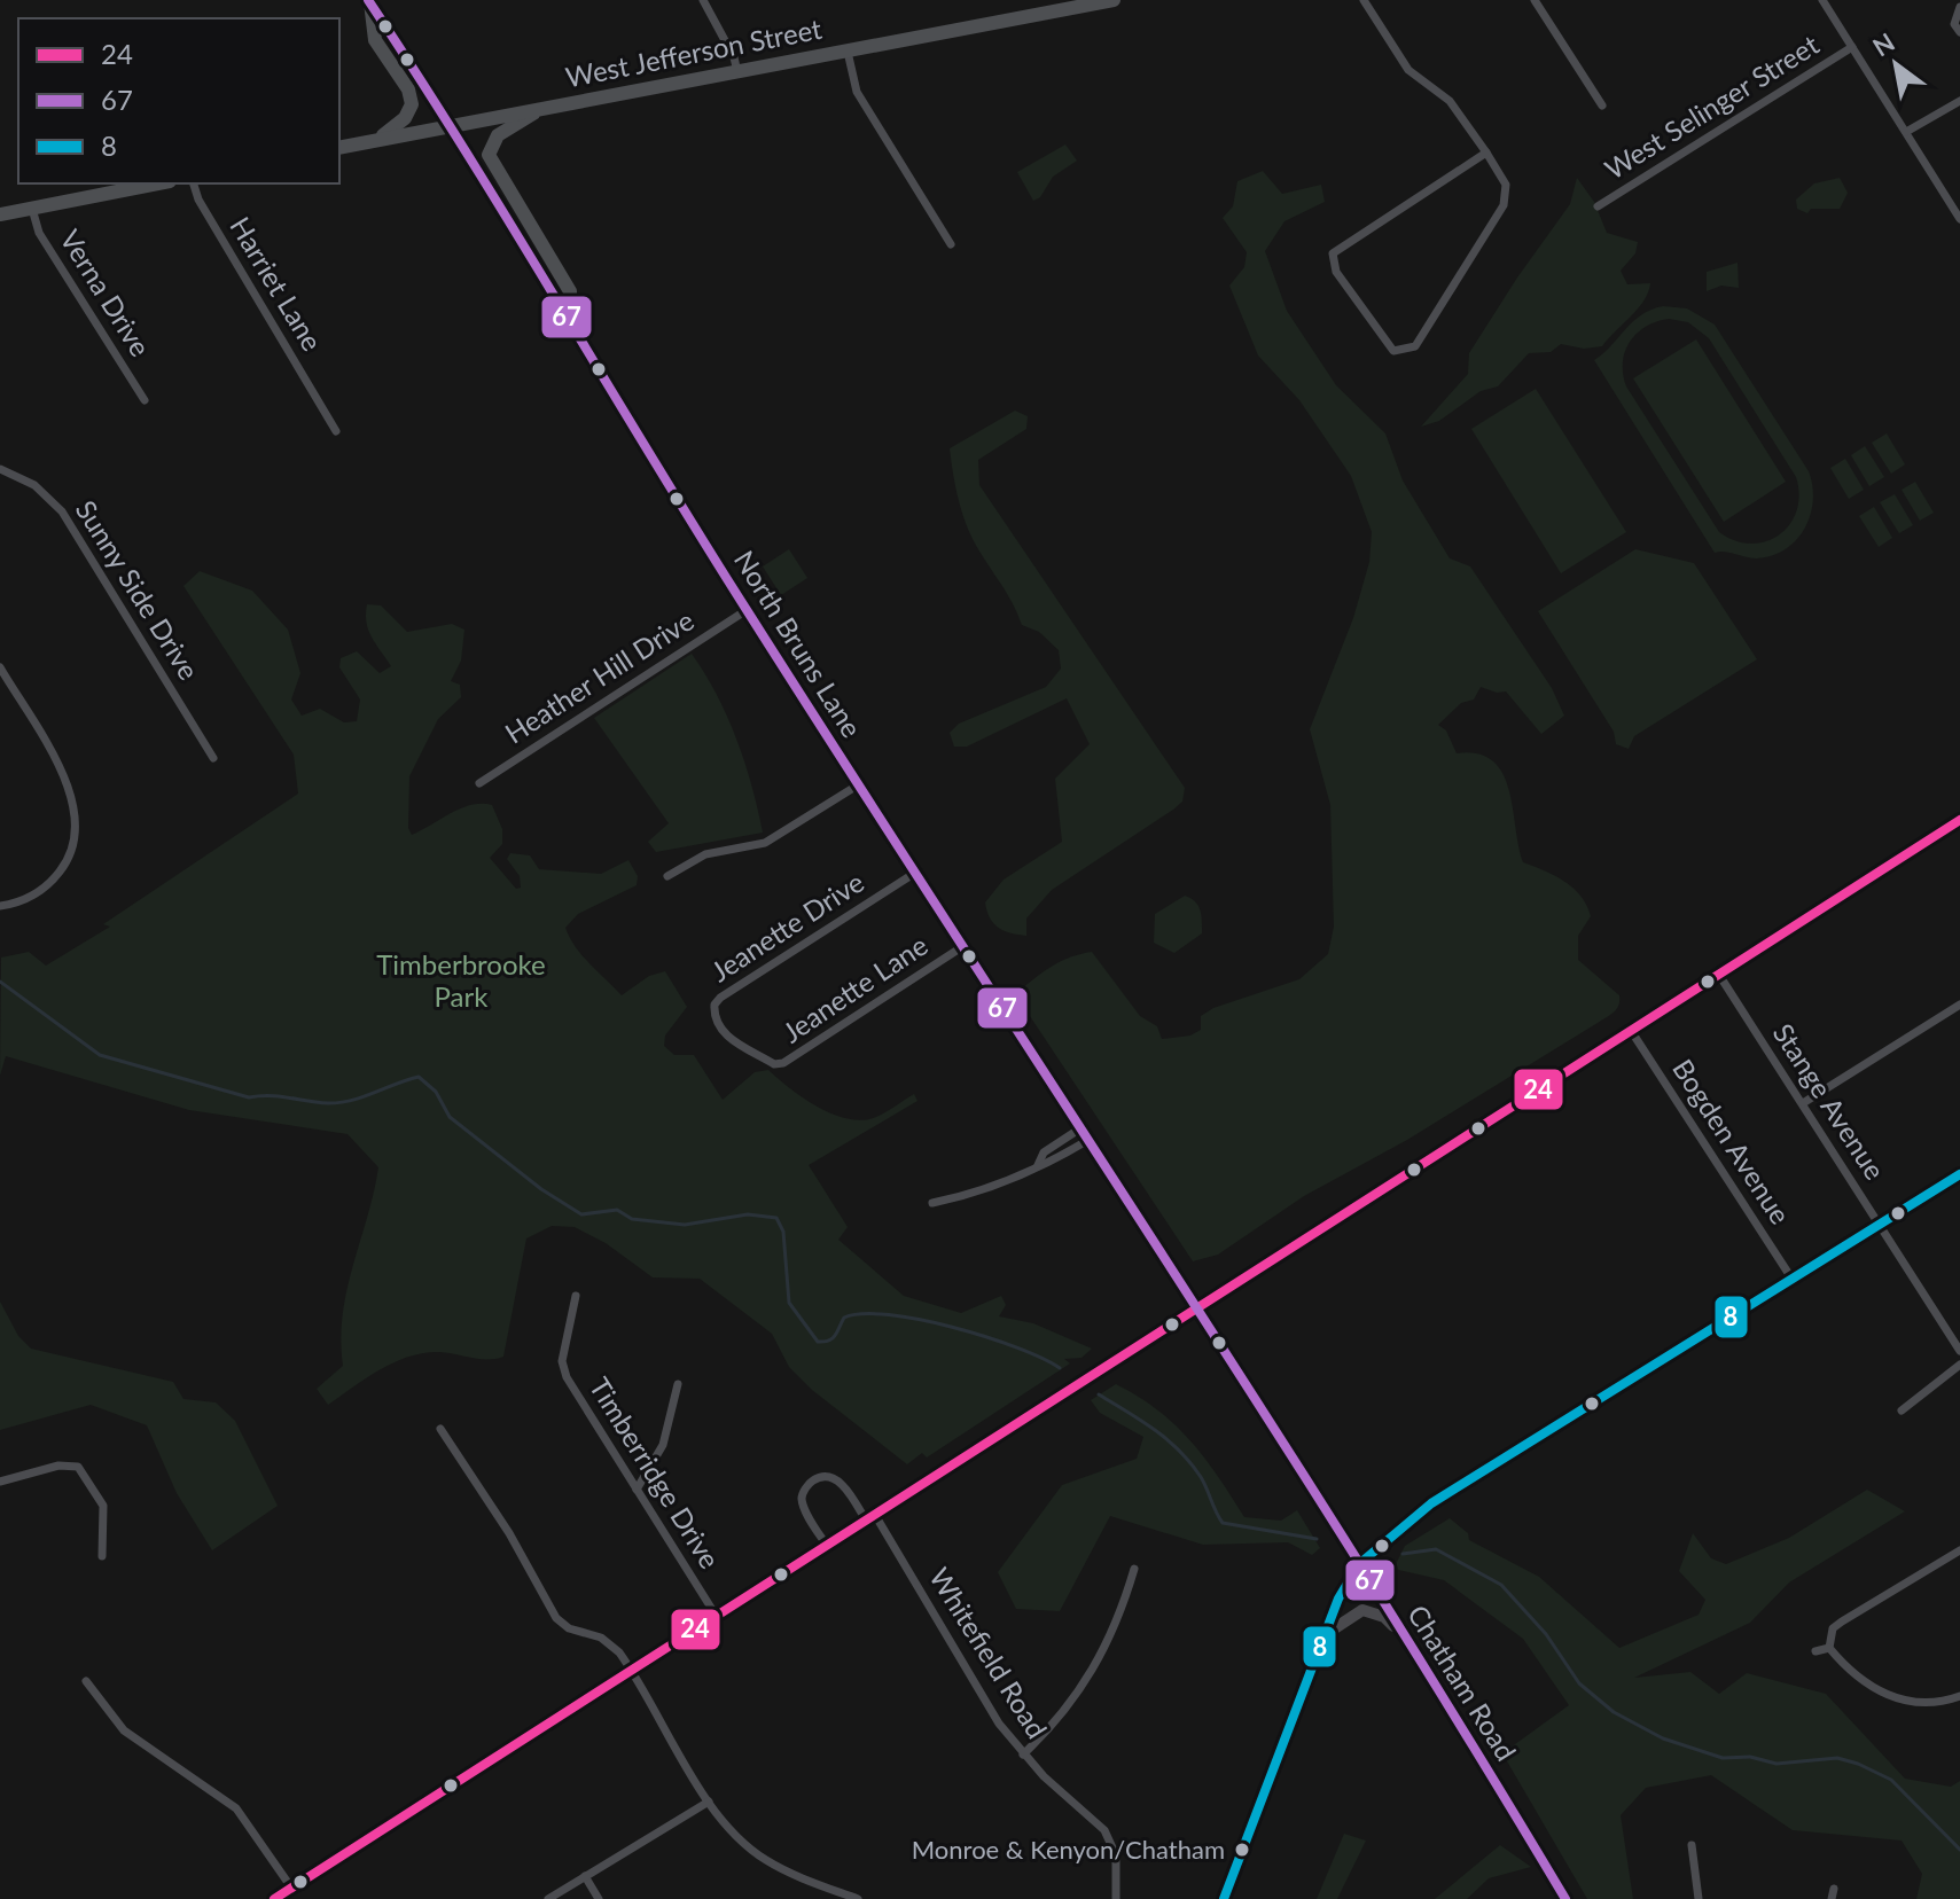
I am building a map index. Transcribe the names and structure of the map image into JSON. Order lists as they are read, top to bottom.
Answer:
{
  "streets": {
    "main road": ["West Jefferson Street", "North Bruns Lane", "Chatham Road"],
    "street": [
      "West Selinger Street",
      "Harriet Lane",
      "Verna Drive",
      "Sunny Side Drive",
      "Heather Hill Drive",
      "Jeanette Drive",
      "Jeanette Lane",
      "Stange Avenue",
      "Bogden Avenue",
      "Timberridge Drive",
      "Whitefield Road"
    ]
  },
  "crossings": [
    ["West Jefferson Street", "North Bruns Lane"],
    ["North Bruns Lane", "Heather Hill Drive"],
    ["North Bruns Lane", "Jeanette Drive"],
    ["North Bruns Lane", "Jeanette Lane"],
    ["North Bruns Lane", "Chatham Road"],
    ["Jeanette Drive", "Jeanette Lane"]
  ],
  "parks": ["Timberbrooke Park"],
  "places": ["Monroe & Kenyon/Chatham"],
  "lines": ["transit line 67", "transit line 24", "transit line 8"],
  "legend": ["24", "67", "8"],
  "north": "top left"
}
